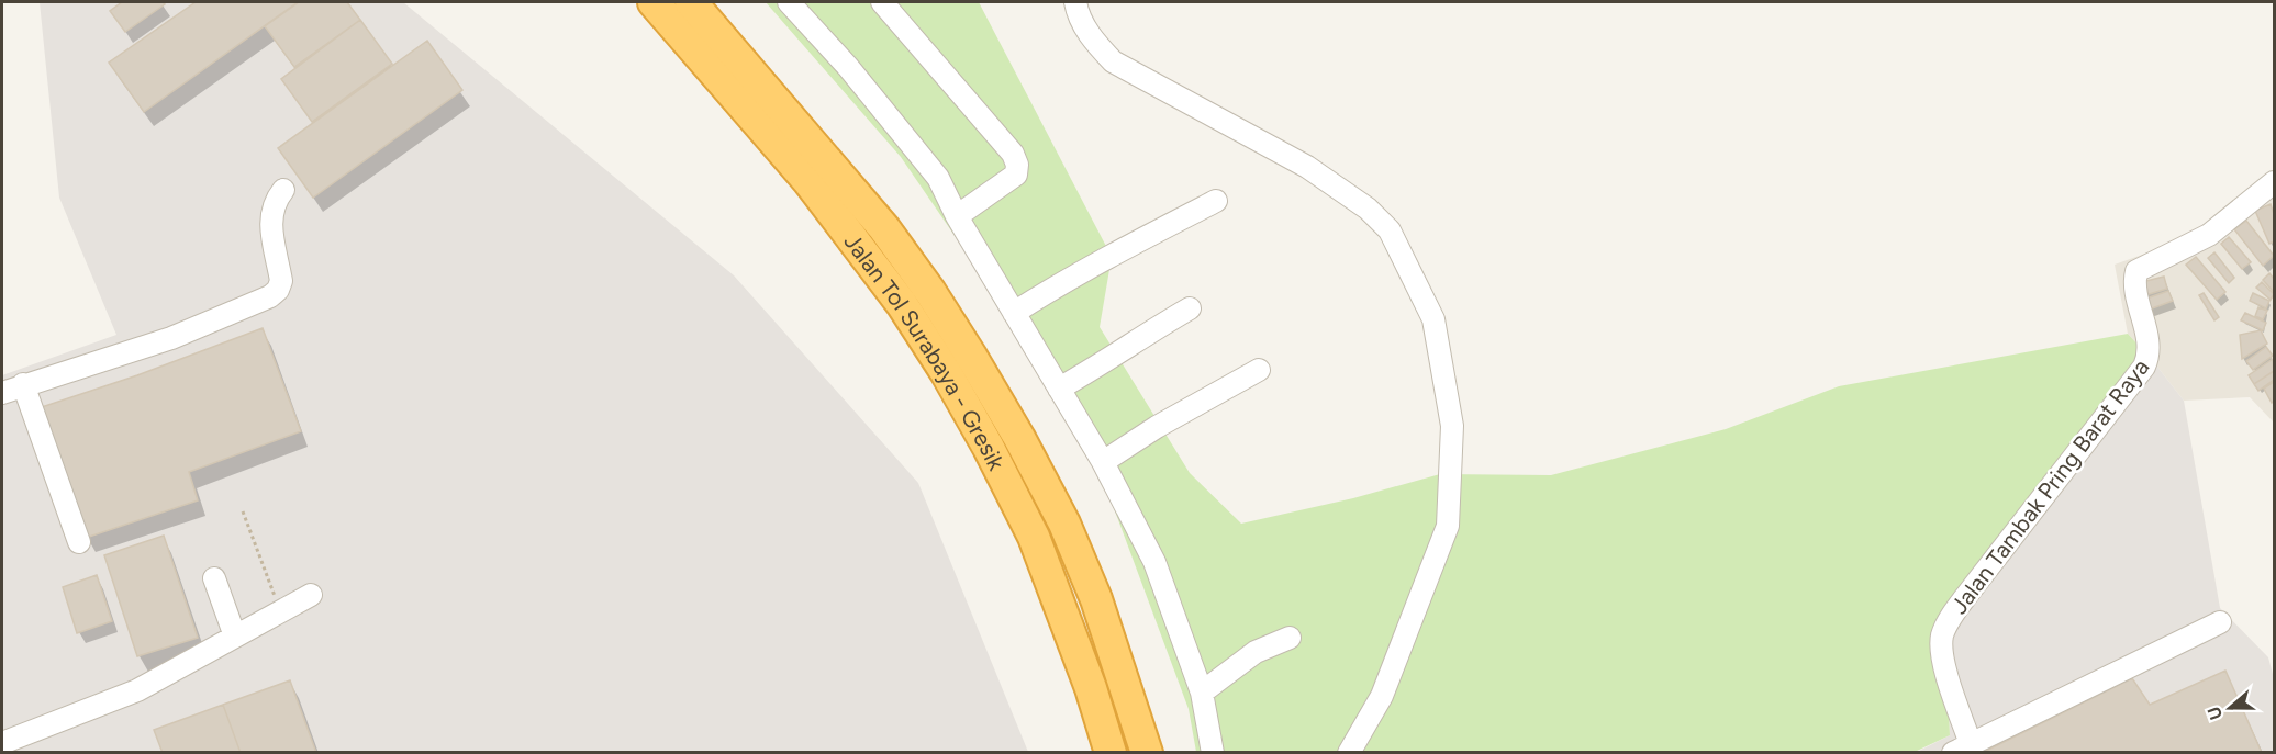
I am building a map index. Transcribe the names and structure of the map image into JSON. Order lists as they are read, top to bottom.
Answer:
{
  "streets": {
    "highway": ["Jalan Tol Surabaya - Gresik"],
    "street": ["Jalan Tambak Pring Barat Raya"]
  },
  "north": "left"
}
